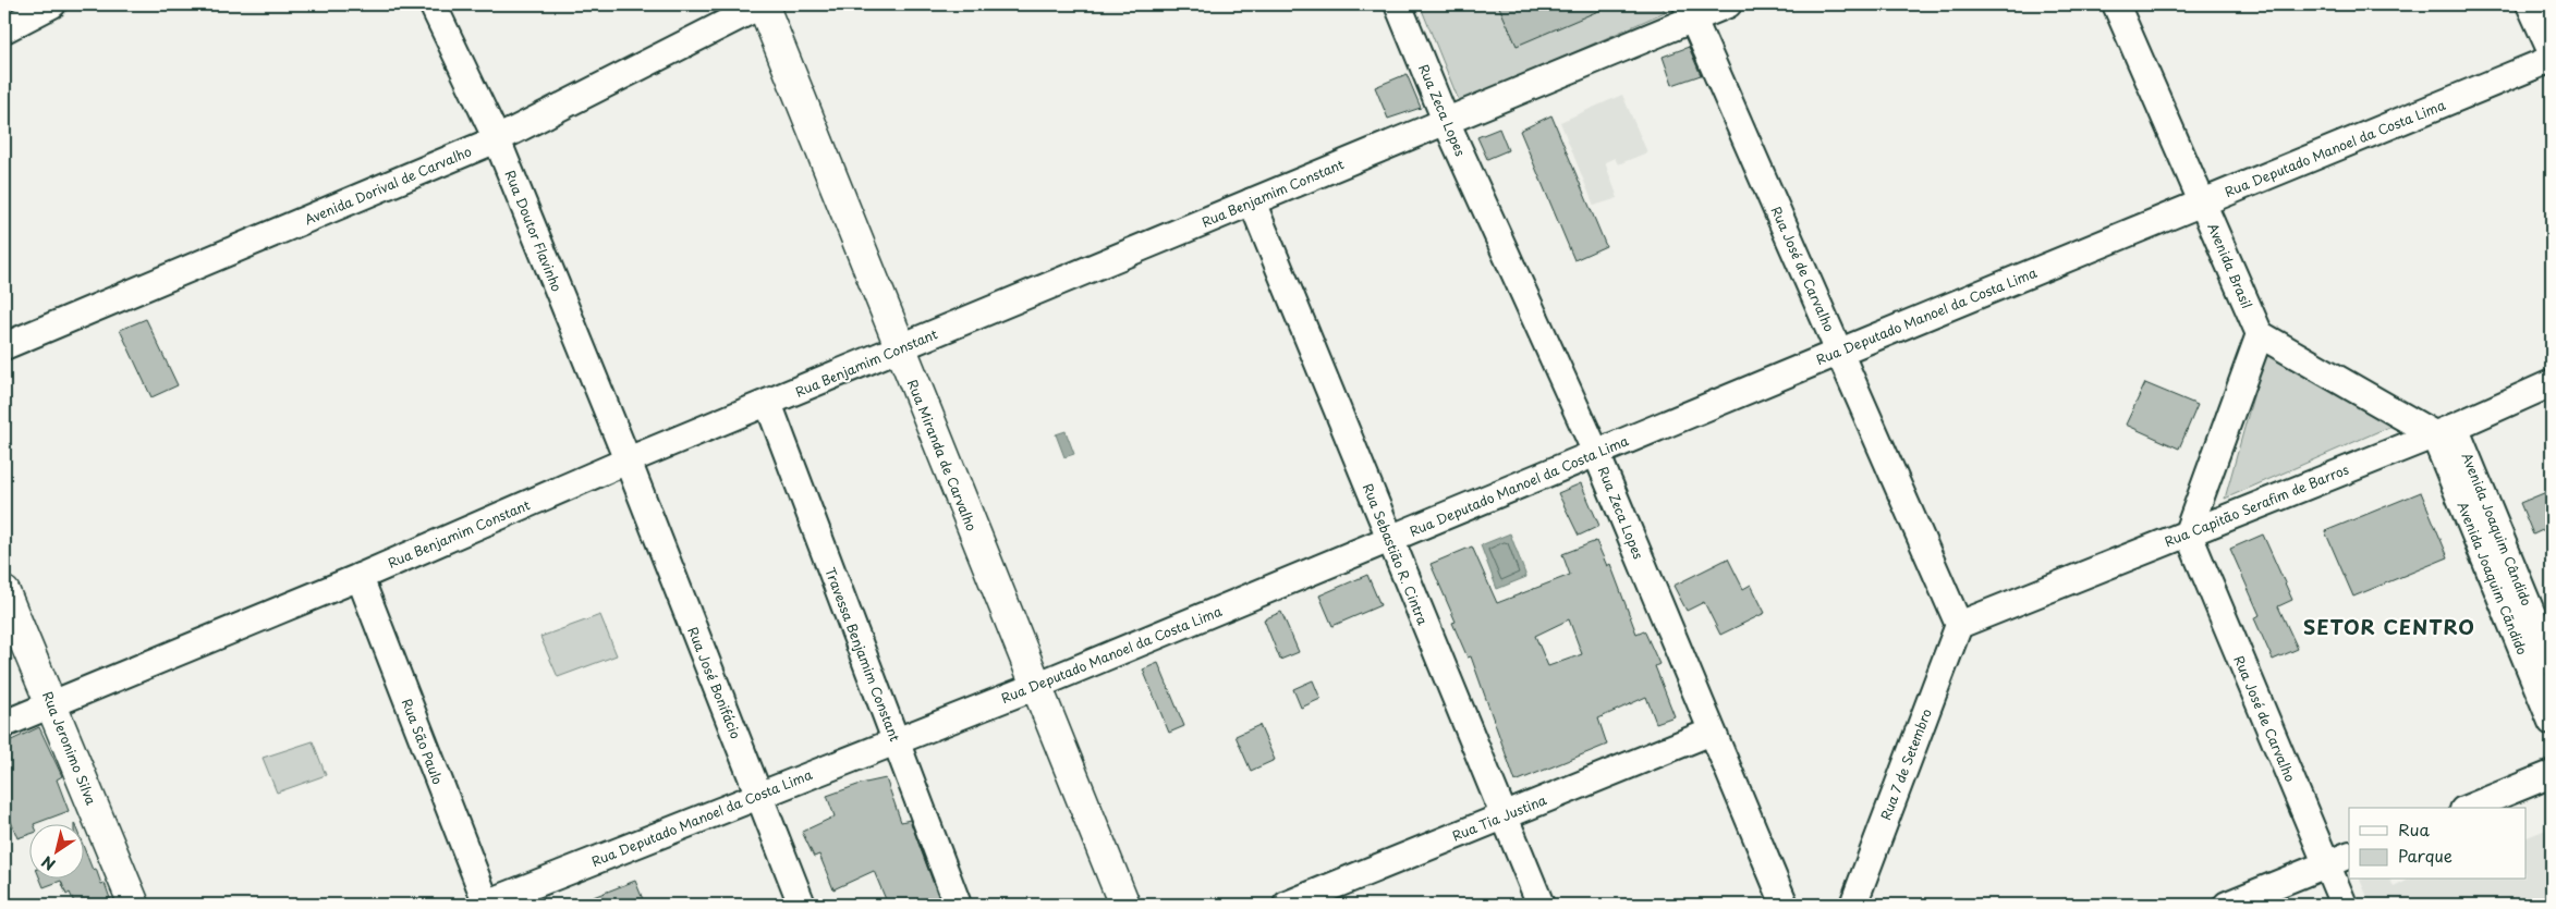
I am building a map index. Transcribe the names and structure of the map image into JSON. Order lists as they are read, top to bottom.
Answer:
{
  "streets": {
    "main road": ["Rua Miranda de Carvalho", "Rua Jeronimo Silva"],
    "street": [
      "Rua Zeca Lopes",
      "Rua Deputado Manoel da Costa Lima",
      "Avenida Dorival de Carvalho",
      "Rua Benjamim Constant",
      "Rua Doutor Flavinho",
      "Avenida Brasil",
      "Rua José de Carvalho",
      "Rua Capitão Serafim de Barros",
      "Avenida Joaquim Cândido",
      "Rua Sebastião R. Cintra",
      "Avenida Joaquim Cãndido",
      "Travessa Benjamim Constant",
      "Rua José Bonifácio",
      "Rua São Paulo",
      "Rua 7 de Setembro",
      "Rua Tia Justina"
    ]
  },
  "crossings": [
    ["Rua Zeca Lopes", "Rua Deputado Manoel da Costa Lima"],
    ["Rua Zeca Lopes", "Rua Benjamim Constant"],
    ["Rua Zeca Lopes", "Rua Tia Justina"],
    ["Rua Deputado Manoel da Costa Lima", "Avenida Brasil"],
    ["Rua Deputado Manoel da Costa Lima", "Rua José de Carvalho"],
    ["Rua Deputado Manoel da Costa Lima", "Rua Miranda de Carvalho"],
    ["Rua Deputado Manoel da Costa Lima", "Rua Sebastião R. Cintra"],
    ["Rua Deputado Manoel da Costa Lima", "Travessa Benjamim Constant"],
    ["Rua Deputado Manoel da Costa Lima", "Rua José Bonifácio"],
    ["Rua Deputado Manoel da Costa Lima", "Rua São Paulo"],
    ["Avenida Dorival de Carvalho", "Rua Doutor Flavinho"],
    ["Avenida Dorival de Carvalho", "Rua Miranda de Carvalho"],
    ["Rua Benjamim Constant", "Rua Doutor Flavinho"],
    ["Rua Benjamim Constant", "Rua José de Carvalho"],
    ["Rua Benjamim Constant", "Rua Miranda de Carvalho"],
    ["Rua Benjamim Constant", "Rua Sebastião R. Cintra"],
    ["Rua Benjamim Constant", "Travessa Benjamim Constant"],
    ["Rua Benjamim Constant", "Rua José Bonifácio"],
    ["Rua Benjamim Constant", "Rua São Paulo"],
    ["Rua Benjamim Constant", "Rua Jeronimo Silva"],
    ["Rua Doutor Flavinho", "Rua José Bonifácio"],
    ["Rua José de Carvalho", "Rua Capitão Serafim de Barros"],
    ["Rua José de Carvalho", "Rua 7 de Setembro"],
    ["Rua Capitão Serafim de Barros", "Avenida Joaquim Cândido"],
    ["Rua Capitão Serafim de Barros", "Avenida Joaquim Cãndido"],
    ["Rua Capitão Serafim de Barros", "Rua 7 de Setembro"],
    ["Avenida Joaquim Cândido", "Avenida Joaquim Cãndido"],
    ["Rua Sebastião R. Cintra", "Rua Tia Justina"]
  ],
  "districts": ["SETOR CENTRO"],
  "legend": ["Rua", "Parque"],
  "north": "bottom left"
}
